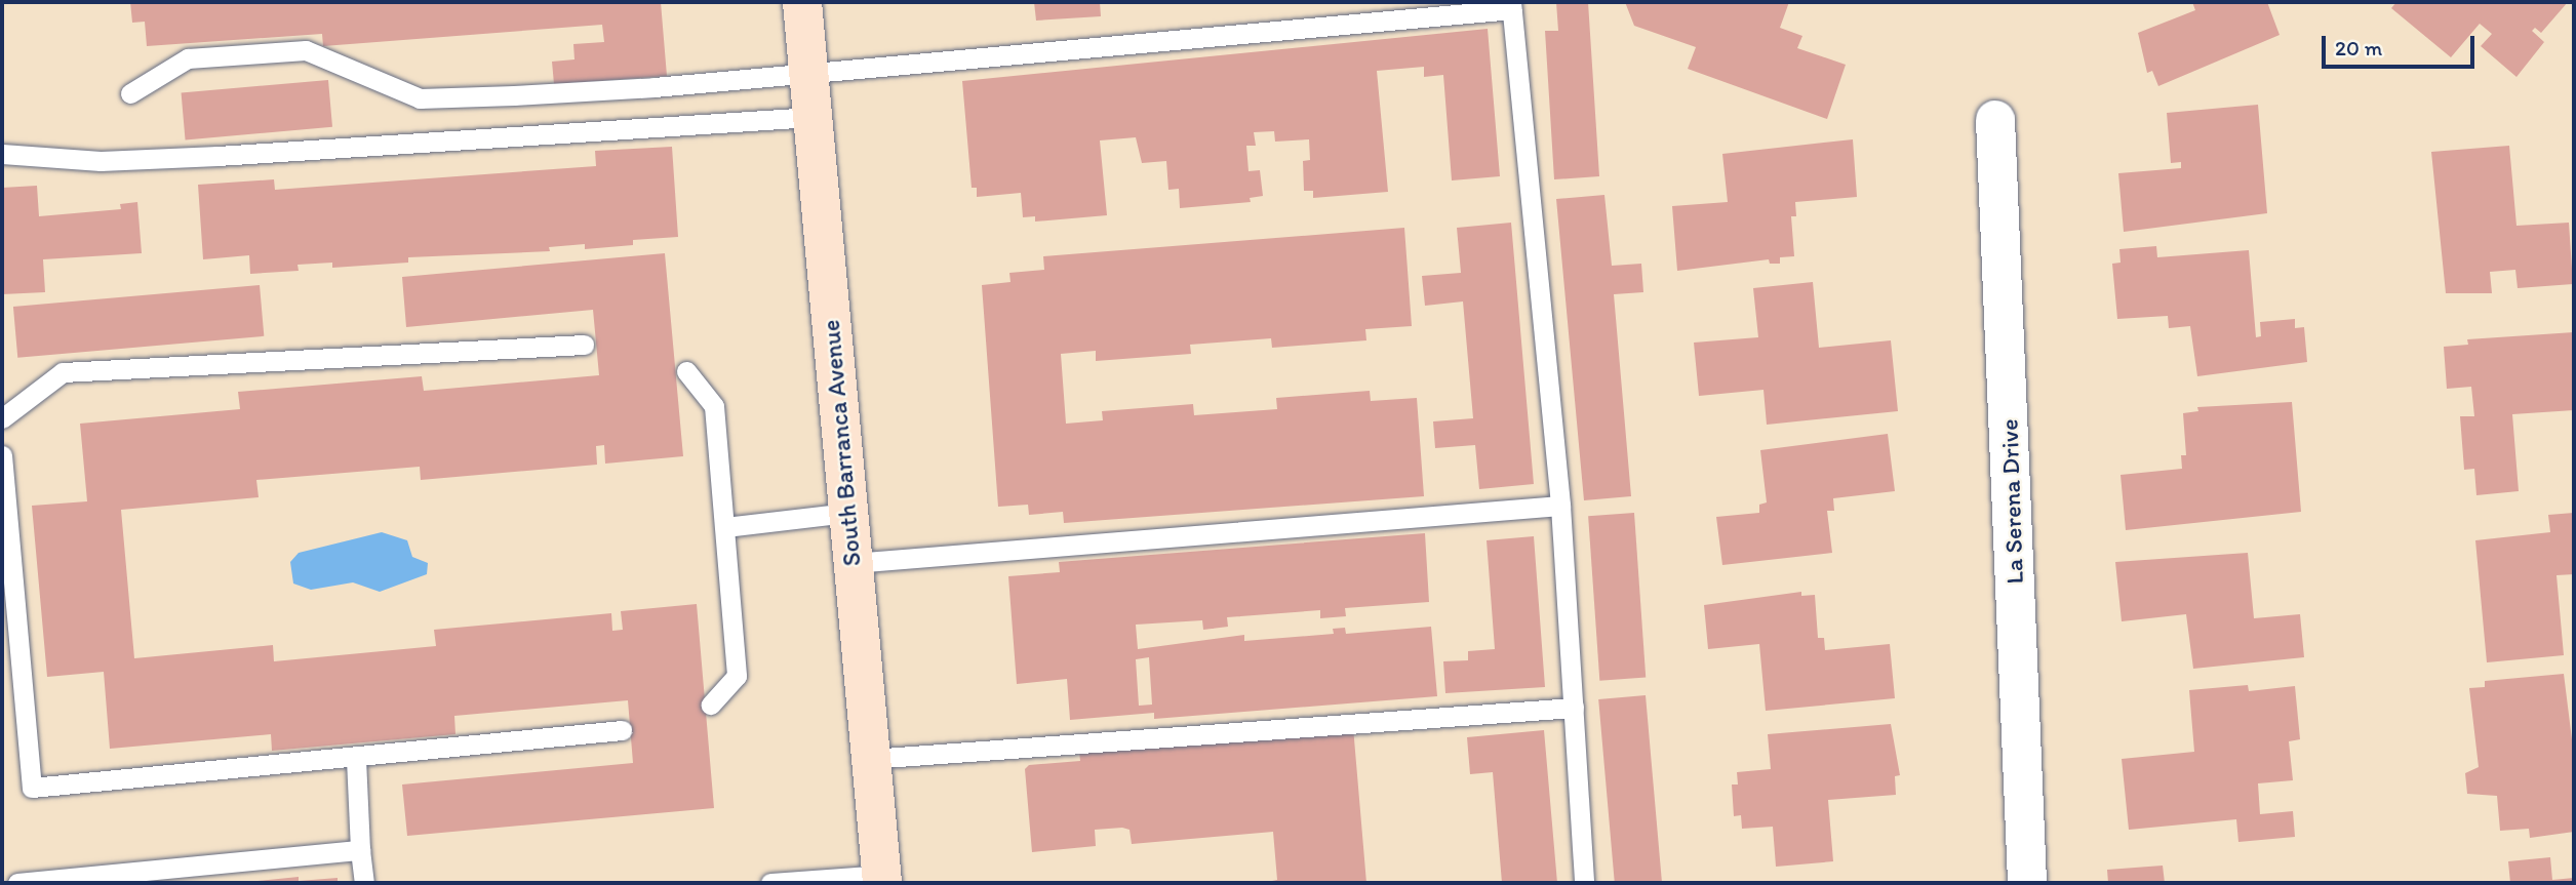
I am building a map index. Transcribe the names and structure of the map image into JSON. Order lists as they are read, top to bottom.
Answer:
{
  "streets": {
    "main road": ["South Barranca Avenue"],
    "street": ["La Serena Drive"]
  },
  "scale_bar": "20 m"
}
